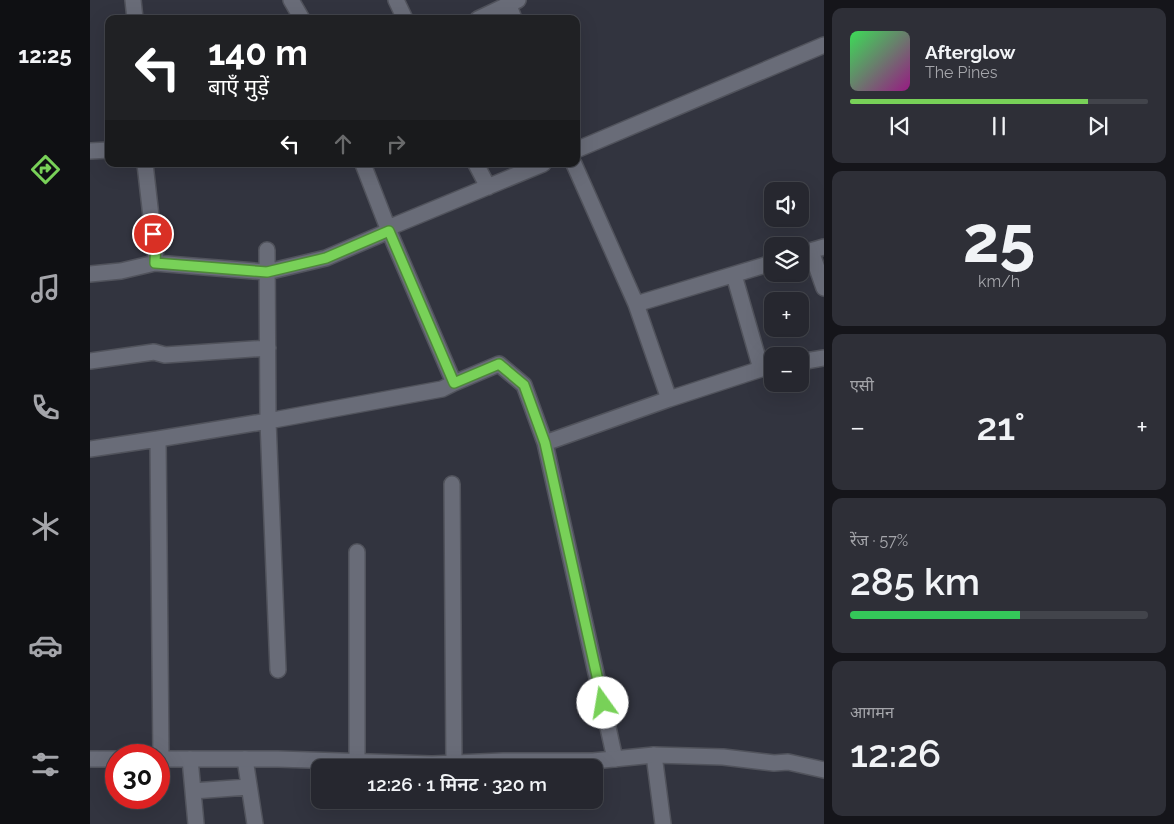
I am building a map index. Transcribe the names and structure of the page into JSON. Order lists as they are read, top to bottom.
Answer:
{
  "page": {
    "tabs": "12:25",
    "turn": ["140 m", "बाएँ मुड़ें"],
    "song": ["Afterglow", "The Pines"],
    "tile": [
      ["25", "km/h"],
      "एसी",
      ["रेंज · 57%", "285 km"],
      ["आगमन", "12:26"]
    ],
    "map_buttons": ["+", "−"],
    "heat": ["−", "21°", "+"],
    "limit": "30",
    "trip": "12:26 · 1 मिनट · 320 m"
  }
}
